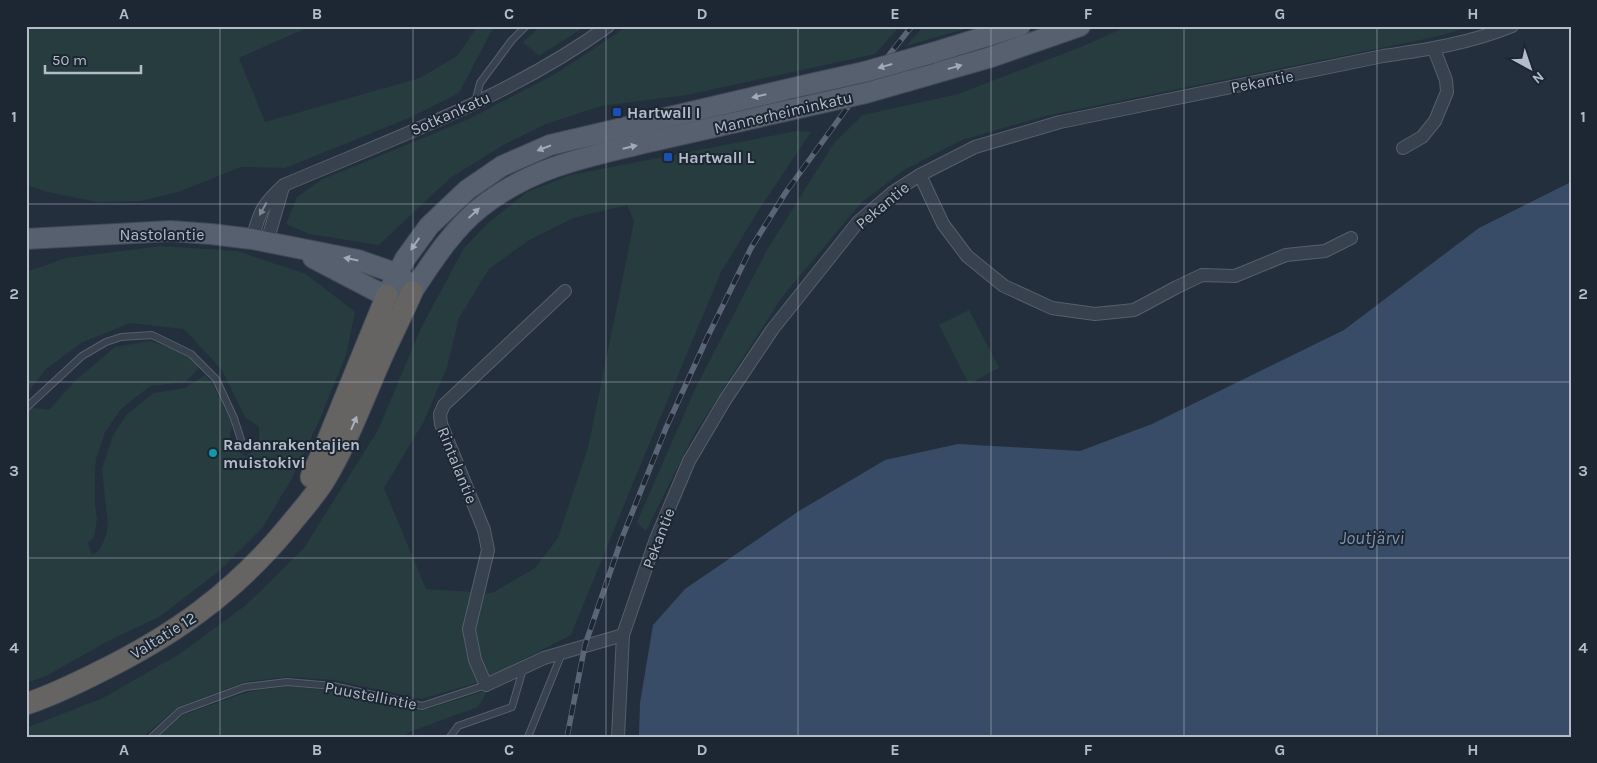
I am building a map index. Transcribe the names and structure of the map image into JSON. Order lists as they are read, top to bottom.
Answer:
{
  "streets": {
    "highway": ["Valtatie 12"],
    "main road": ["Mannerheiminkatu", "Nastolantie"],
    "street": [
      "Pekantie",
      "Sotkankatu",
      "Rintalantie",
      "Puustellintie"
    ]
  },
  "crossings": [
    ["Pekantie", "Puustellintie"],
    ["Mannerheiminkatu", "Nastolantie"],
    ["Mannerheiminkatu", "Valtatie 12"],
    ["Sotkankatu", "Nastolantie"],
    ["Nastolantie", "Valtatie 12"],
    ["Rintalantie", "Puustellintie"]
  ],
  "water": ["Joutjärvi"],
  "places": {
    "transit": ["Hartwall I", "Hartwall L"],
    "other": ["Radanrakentajien muistokivi"]
  },
  "scale_bar": "50 m",
  "north": "bottom right",
  "grid": {
    "columns": [
      "A",
      "B",
      "C",
      "D",
      "E",
      "F",
      "G",
      "H"
    ],
    "rows": [
      "1",
      "2",
      "3",
      "4"
    ]
  }
}
